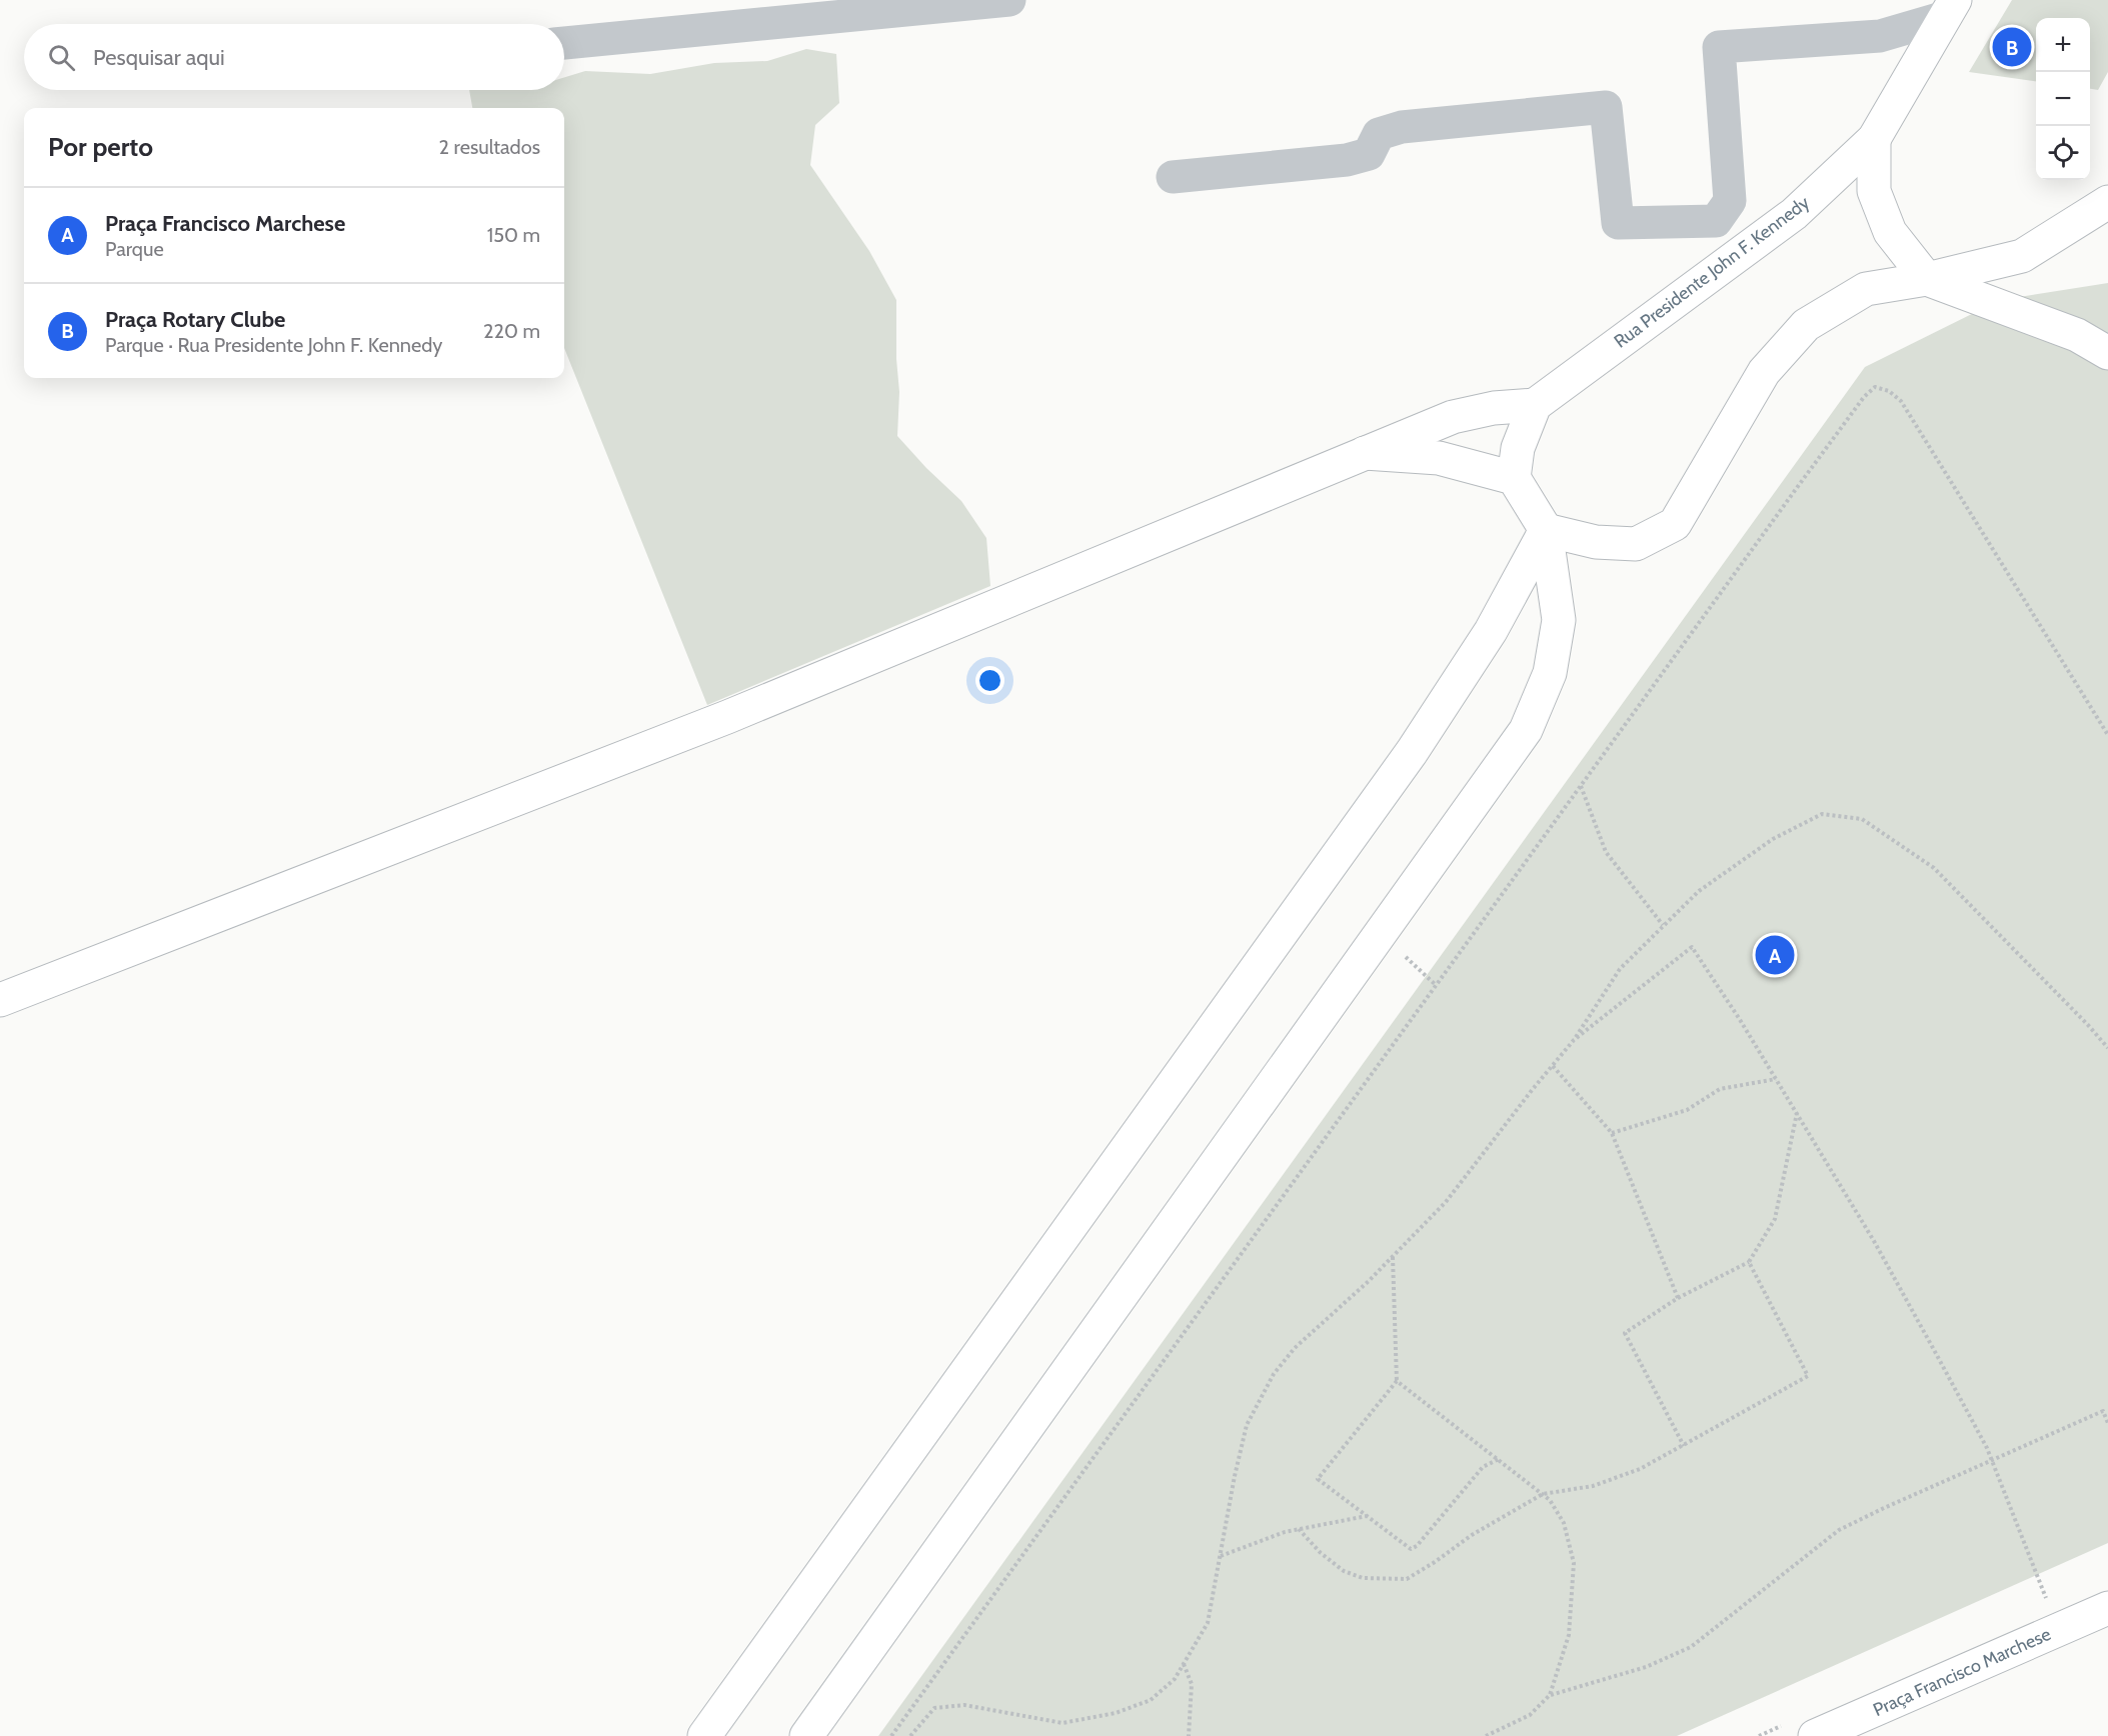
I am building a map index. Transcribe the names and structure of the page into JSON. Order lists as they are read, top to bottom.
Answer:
{
  "streets": {
    "main road": ["Rua Presidente John F. Kennedy", "Praça Francisco Marchese"]
  },
  "page": {
    "map_buttons": ["+", "−"],
    "search": "Pesquisar aqui",
    "pins": ["B", "A"],
    "heading": ["Por perto", "2 resultados"],
    "list": [
      {
        "mark": "A",
        "name": "Praça Francisco Marchese",
        "note": "Parque",
        "value": "150 m"
      },
      {
        "mark": "B",
        "name": "Praça Rotary Clube",
        "note": "Parque · Rua Presidente John F. Kennedy",
        "value": "220 m"
      }
    ]
  }
}
